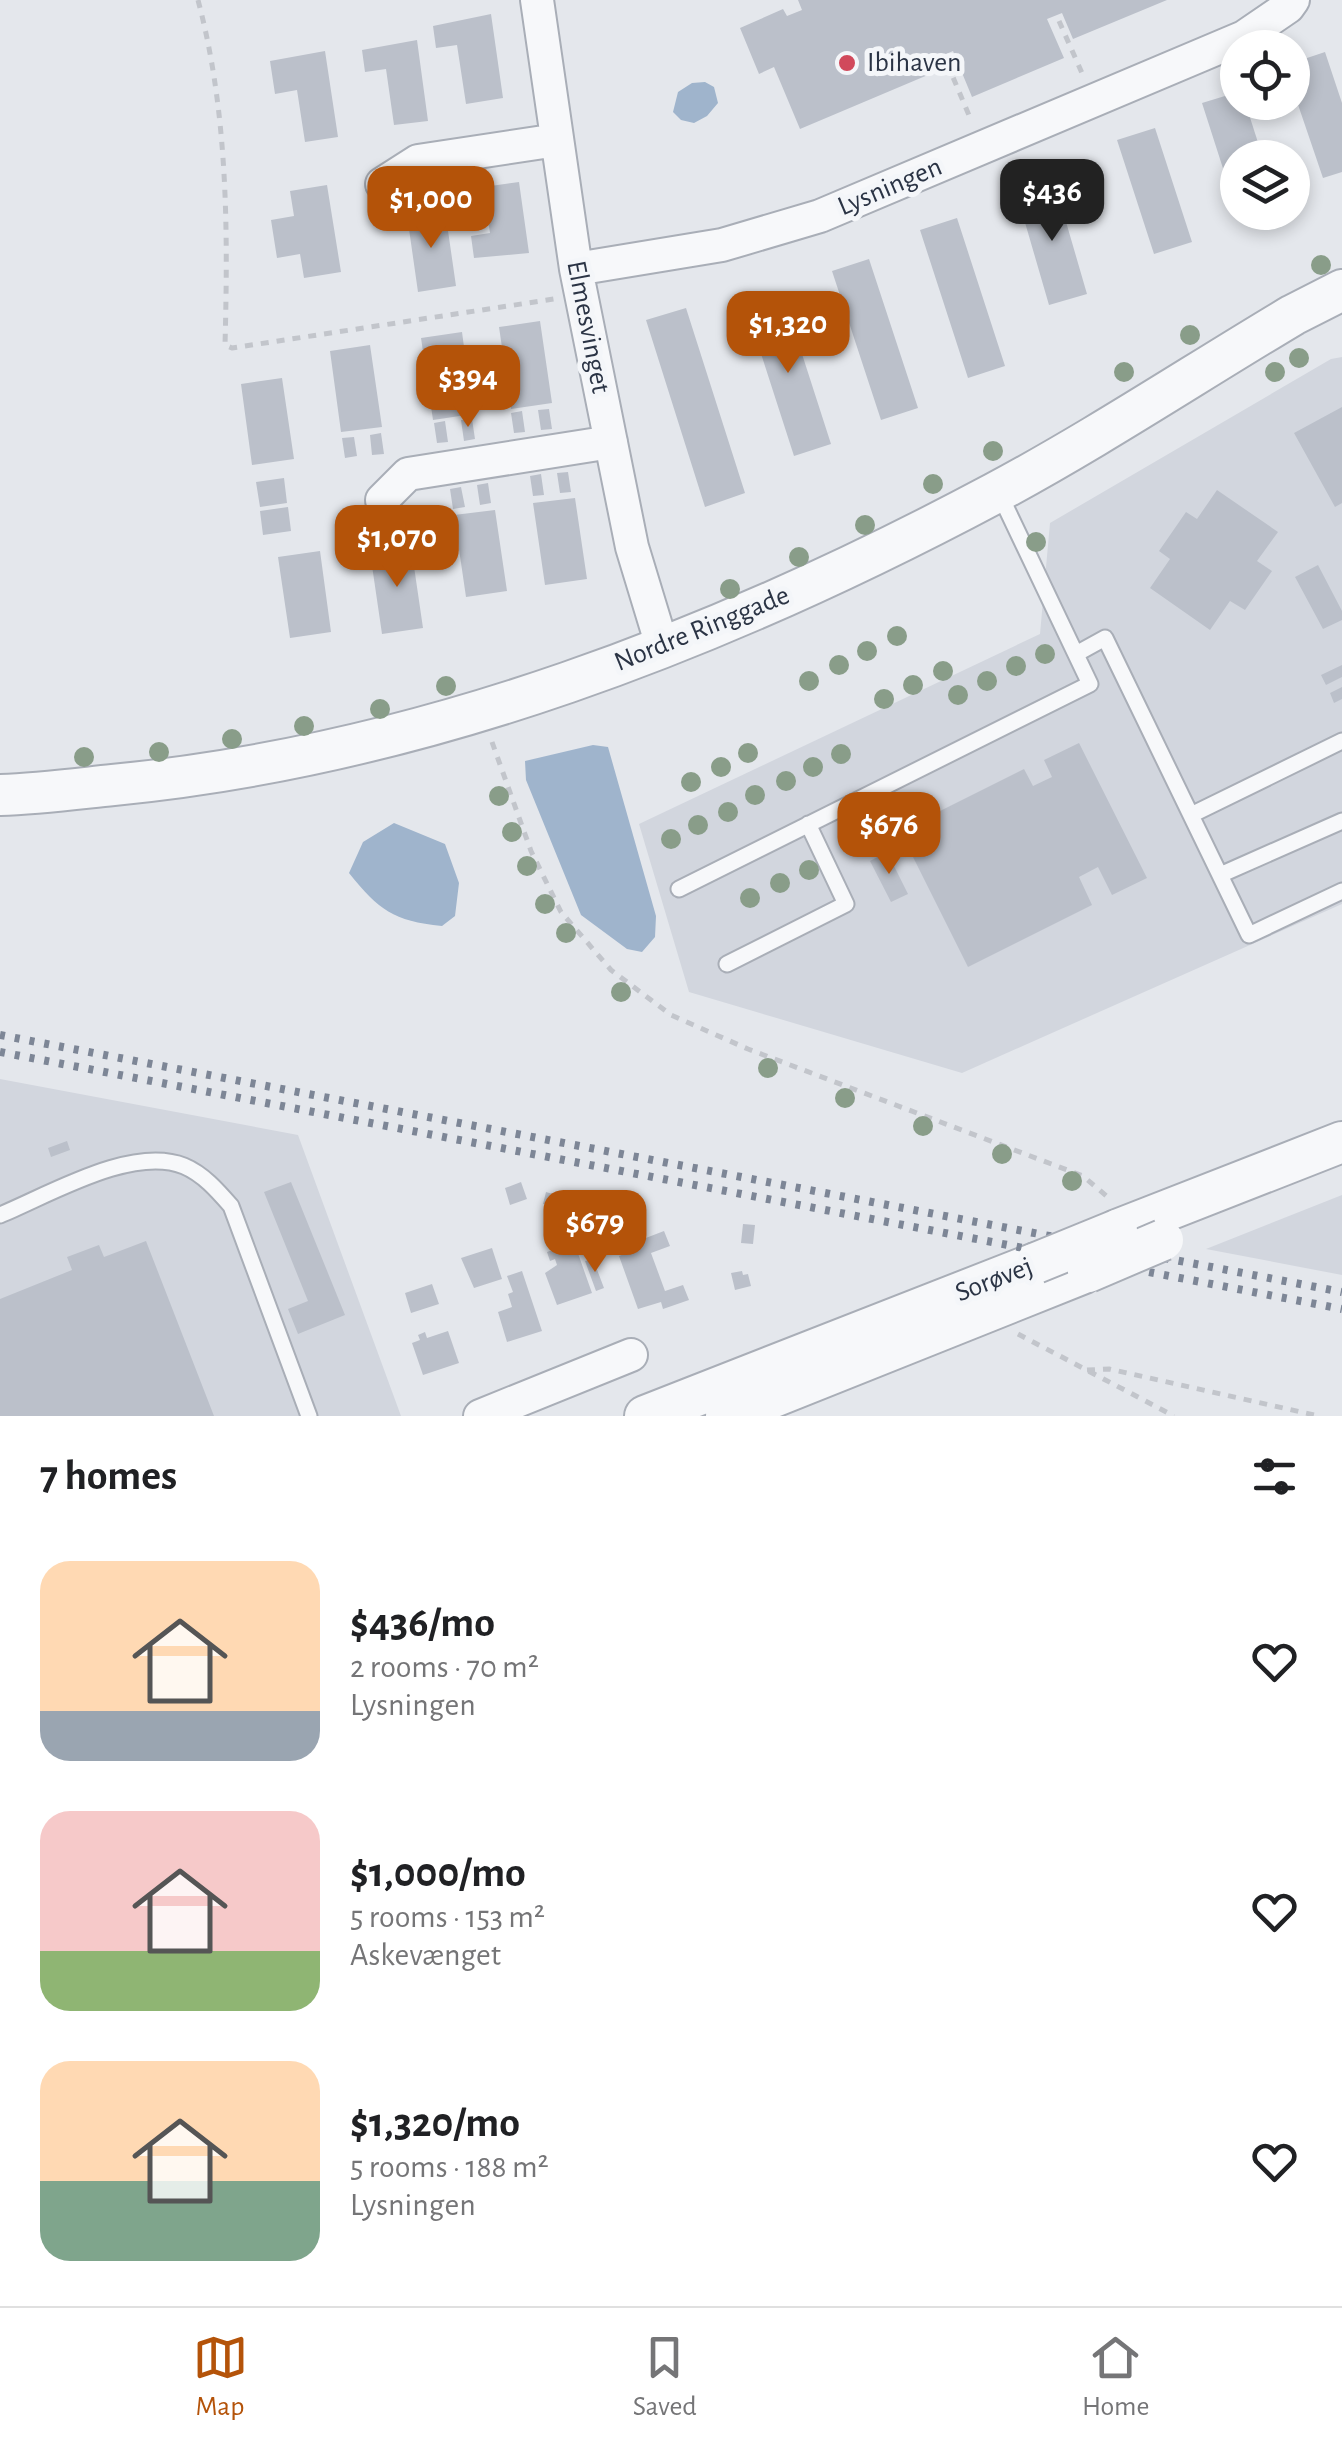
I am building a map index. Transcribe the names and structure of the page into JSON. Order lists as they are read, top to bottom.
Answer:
{
  "streets": {
    "street": [
      "Lysningen",
      "Elmesvinget",
      "Nordre Ringgade",
      "Sorøvej"
    ]
  },
  "crossings": [
    ["Lysningen", "Elmesvinget"],
    ["Elmesvinget", "Nordre Ringgade"]
  ],
  "places": ["Ibihaven"],
  "page": {
    "price": [
      "$436",
      "$1,000",
      "$1,320",
      "$394",
      "$1,070",
      "$676",
      "$679"
    ],
    "heading": "7 homes",
    "list": [
      {
        "name": "$436/mo",
        "note": "2 rooms · 70 m² · Lysningen"
      },
      {
        "name": "$1,000/mo",
        "note": "5 rooms · 153 m² · Askevænget"
      },
      {
        "name": "$1,320/mo",
        "note": "5 rooms · 188 m² · Lysningen"
      }
    ],
    "tabs": ["Map", "Saved", "Home"]
  }
}
